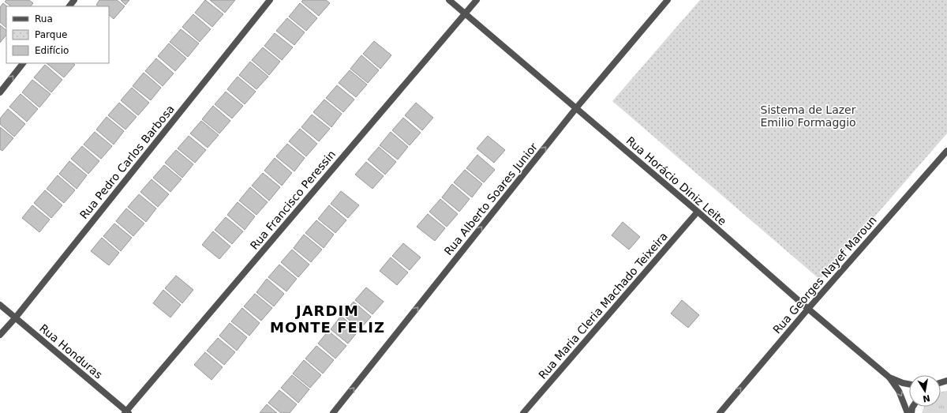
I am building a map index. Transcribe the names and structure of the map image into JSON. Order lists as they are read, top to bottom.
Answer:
{
  "streets": {
    "street": [
      "Rua Pedro Carlos Barbosa",
      "Rua Horácio Diniz Leite",
      "Rua Alberto Soares Junior",
      "Rua Francisco Peressin",
      "Rua Georges Nayef Maroun",
      "Rua Maria Cleria Machado Teixeira",
      "Rua Honduras"
    ]
  },
  "crossings": [
    ["Rua Pedro Carlos Barbosa", "Rua Honduras"],
    ["Rua Horácio Diniz Leite", "Rua Alberto Soares Junior"],
    ["Rua Horácio Diniz Leite", "Rua Francisco Peressin"],
    ["Rua Horácio Diniz Leite", "Rua Georges Nayef Maroun"],
    ["Rua Horácio Diniz Leite", "Rua Maria Cleria Machado Teixeira"],
    ["Rua Francisco Peressin", "Rua Honduras"]
  ],
  "one_way": ["Rua Alberto Soares Junior", "Rua Georges Nayef Maroun"],
  "districts": ["JARDIM MONTE FELIZ"],
  "parks": ["Sistema de Lazer Emilio Formaggio"],
  "legend": ["Rua", "Parque", "Edifício"],
  "north": "bottom"
}
